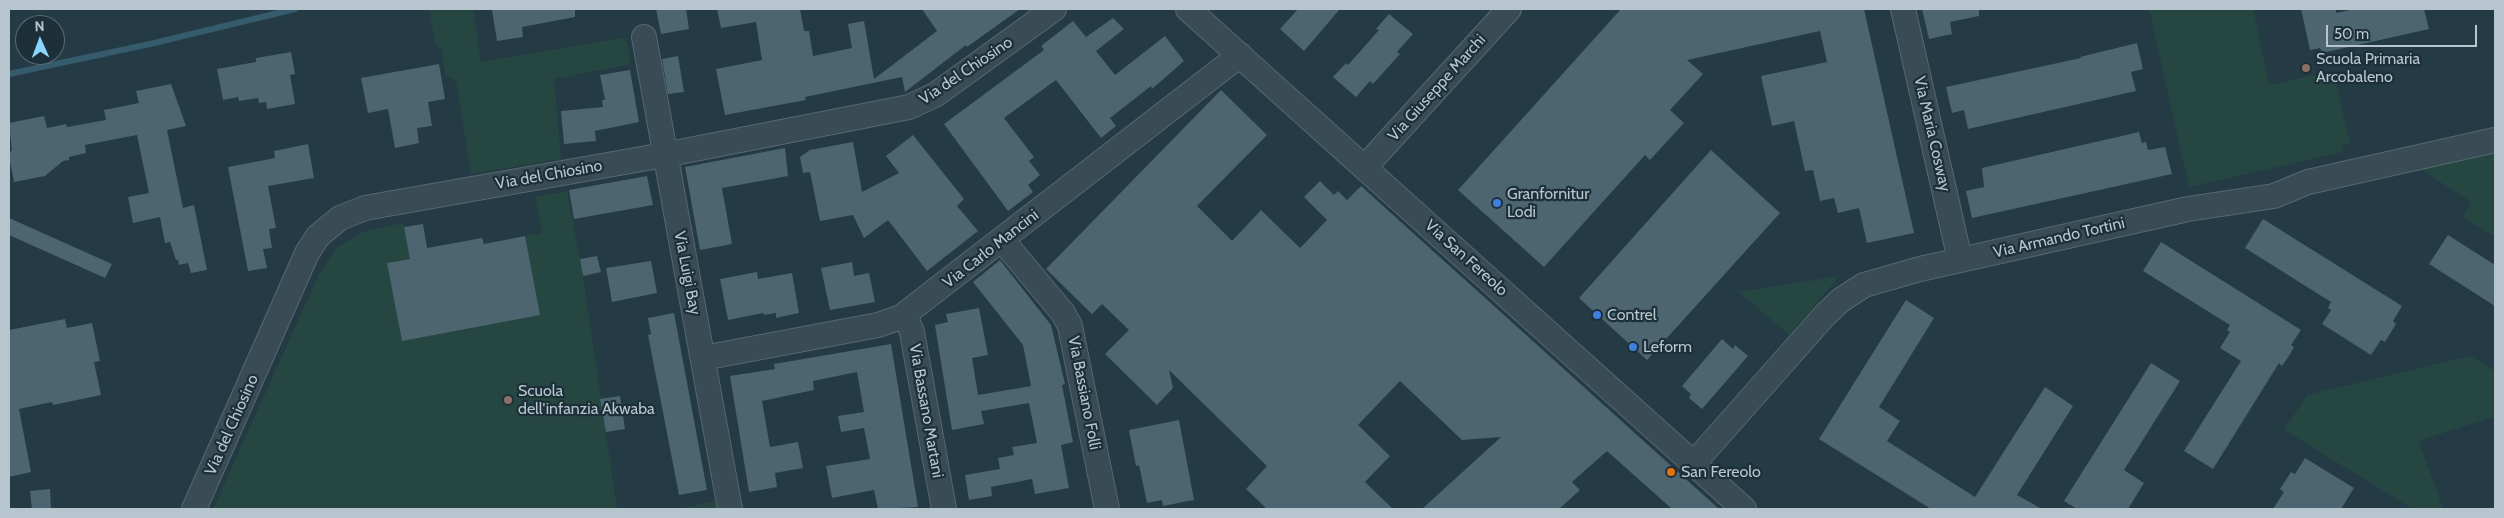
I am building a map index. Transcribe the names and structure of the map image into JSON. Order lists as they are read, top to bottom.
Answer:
{
  "streets": {
    "street": [
      "Via del Chiosino",
      "Via Giuseppe Marchi",
      "Via Maria Cosway",
      "Via Armando Tortini",
      "Via Carlo Mancini",
      "Via San Fereolo",
      "Via Luigi Bay",
      "Via Bassiano Folli",
      "Via Bassano Martani"
    ]
  },
  "crossings": [
    ["Via del Chiosino", "Via Luigi Bay"],
    ["Via Giuseppe Marchi", "Via San Fereolo"],
    ["Via Maria Cosway", "Via Armando Tortini"],
    ["Via Armando Tortini", "Via San Fereolo"],
    ["Via Carlo Mancini", "Via San Fereolo"],
    ["Via Carlo Mancini", "Via Luigi Bay"],
    ["Via Carlo Mancini", "Via Bassiano Folli"],
    ["Via Carlo Mancini", "Via Bassano Martani"]
  ],
  "places": [
    "Scuola Primaria Arcobaleno",
    "Granfornitur Lodi",
    "Contrel",
    "Leform",
    "Scuola dell'infanzia Akwaba",
    "San Fereolo"
  ],
  "scale_bar": "50 m",
  "north": "top"
}
